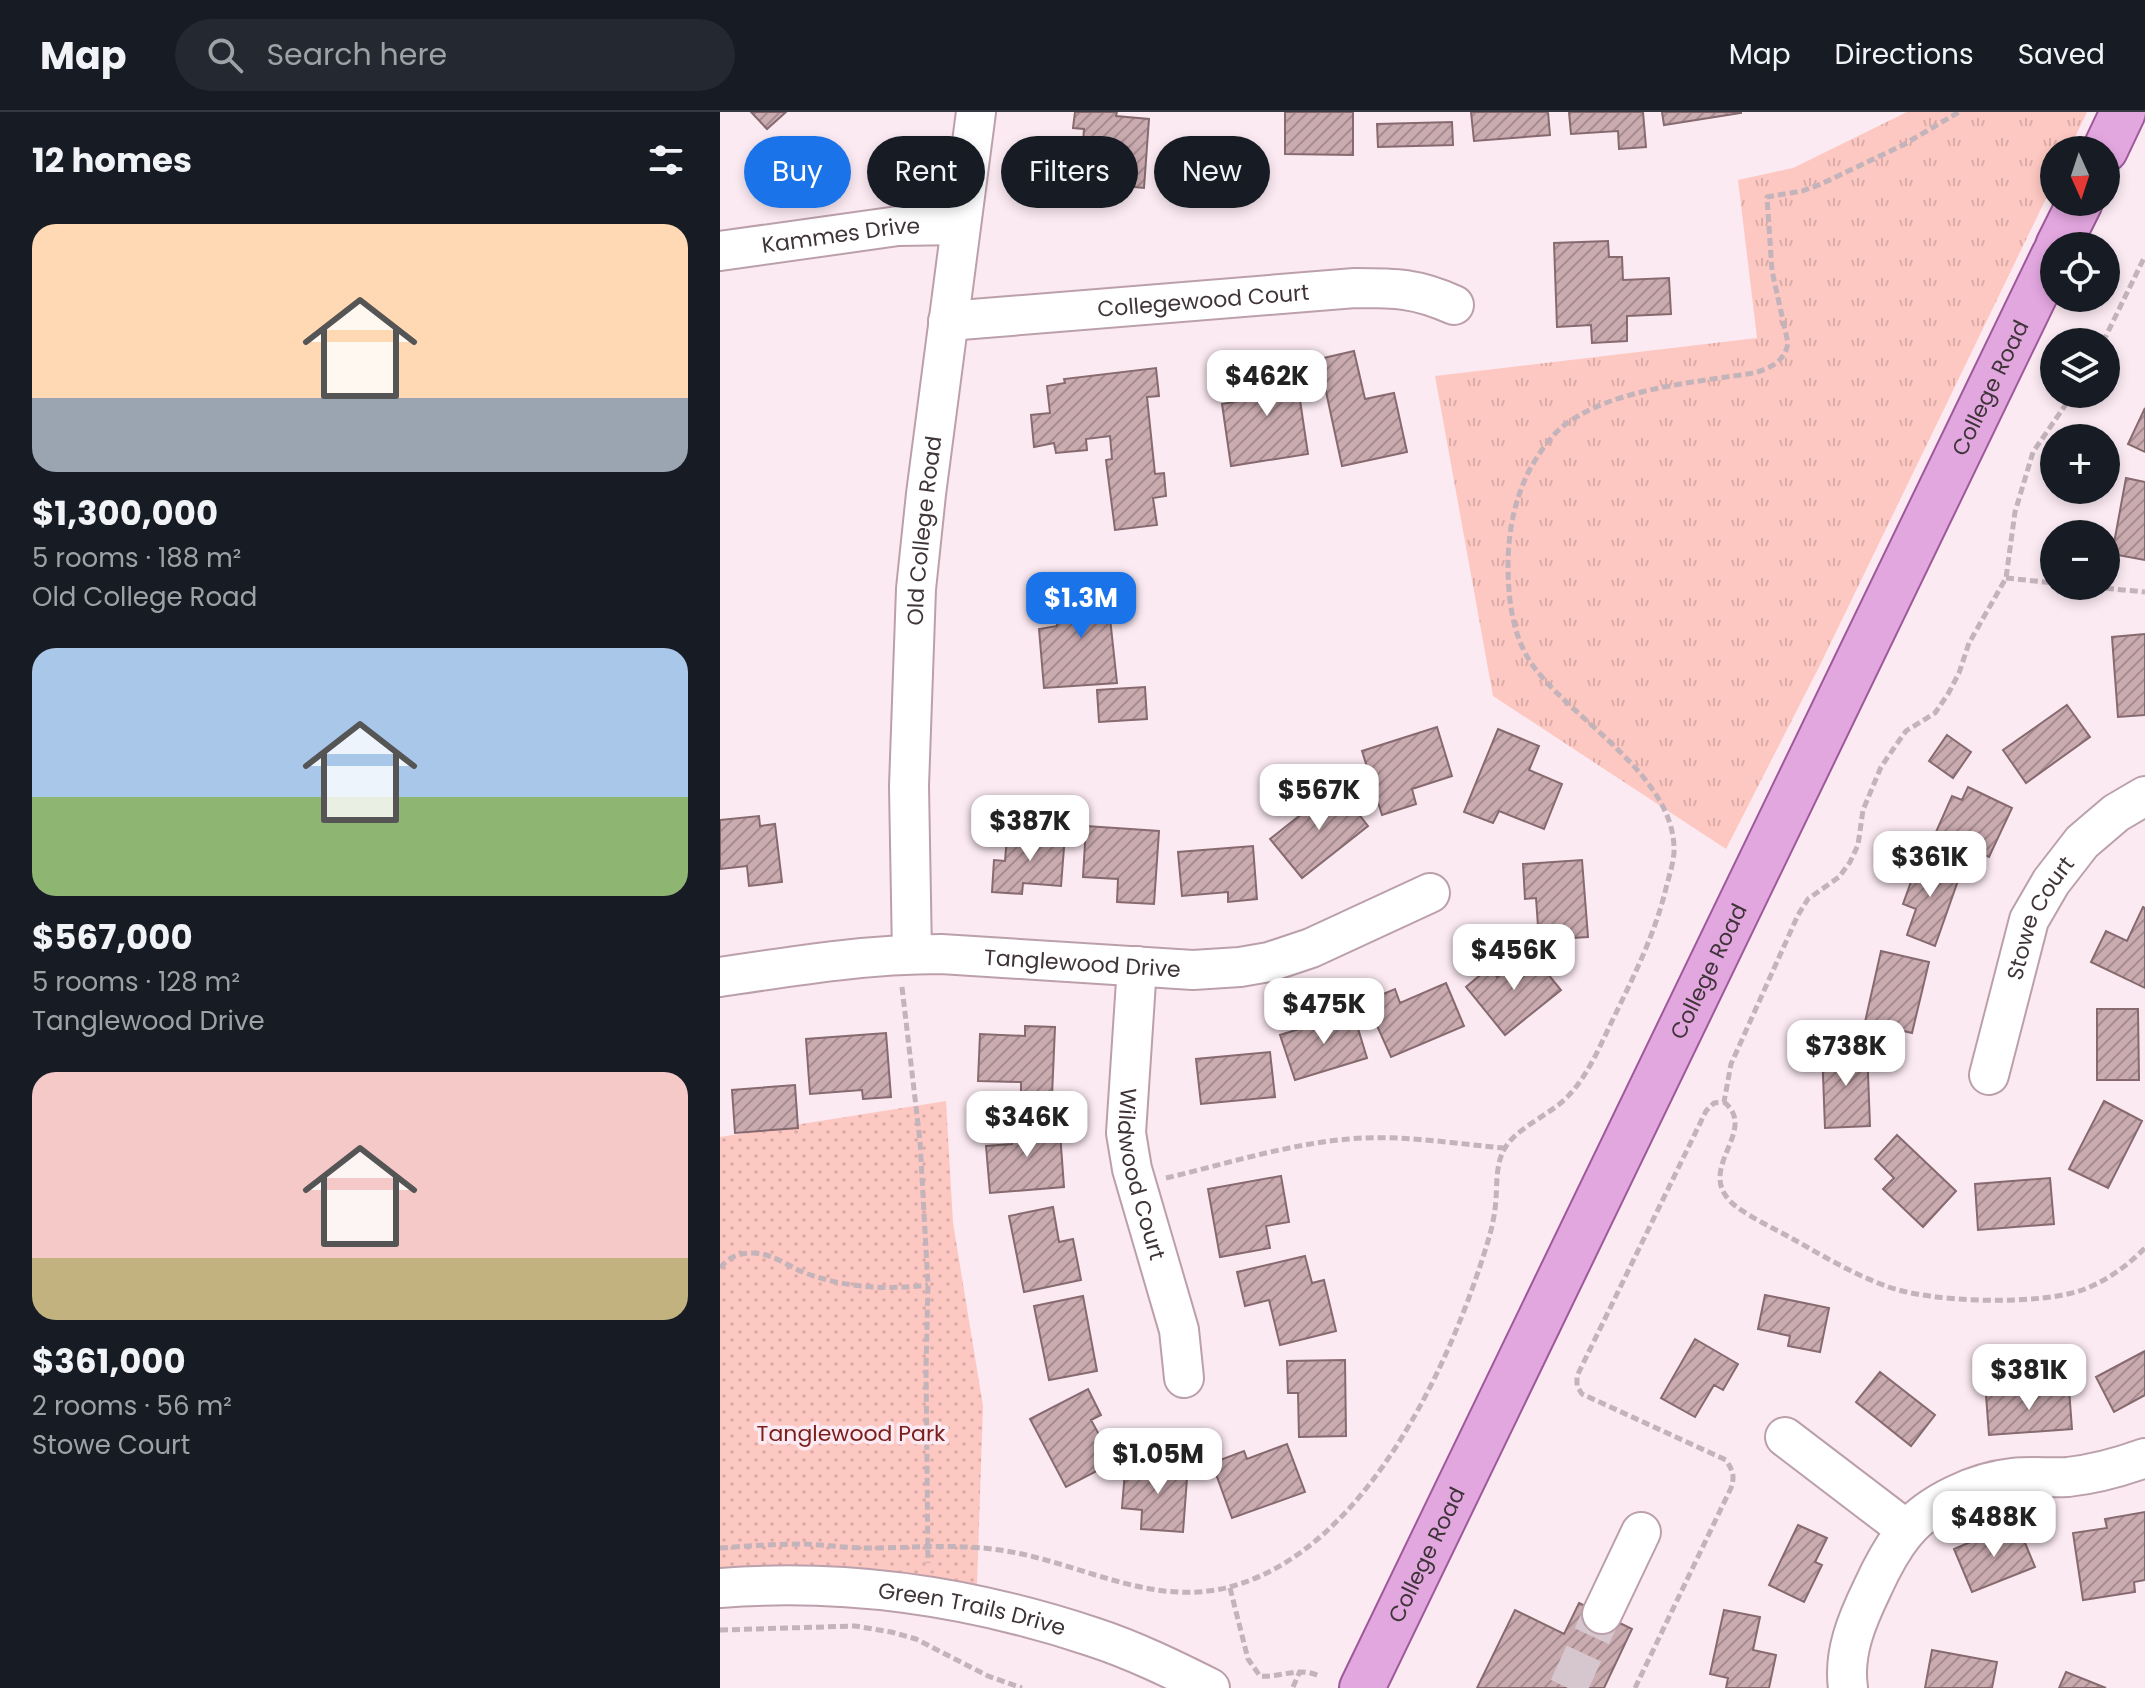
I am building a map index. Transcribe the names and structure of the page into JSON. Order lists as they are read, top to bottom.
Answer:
{
  "streets": {
    "main road": ["College Road"],
    "street": [
      "Kammes Drive",
      "Collegewood Court",
      "Old College Road",
      "Stowe Court",
      "Tanglewood Drive",
      "Wildwood Court",
      "Green Trails Drive"
    ]
  },
  "crossings": [
    ["Kammes Drive", "Old College Road"],
    ["Collegewood Court", "Old College Road"],
    ["Old College Road", "Tanglewood Drive"],
    ["Tanglewood Drive", "Wildwood Court"]
  ],
  "parks": ["Tanglewood Park"],
  "north": "bottom",
  "page": {
    "header": "Map",
    "search": "Search here",
    "nav": ["Map", "Directions", "Saved"],
    "heading": "12 homes",
    "map_buttons": ["+", "−"],
    "chip": [
      "Buy",
      "Rent",
      "Filters",
      "New"
    ],
    "list": [
      {
        "name": "$1,300,000",
        "note": "5 rooms · 188 m² · Old College Road"
      },
      {
        "name": "$567,000",
        "note": "5 rooms · 128 m² · Tanglewood Drive"
      },
      {
        "name": "$361,000",
        "note": "2 rooms · 56 m² · Stowe Court"
      }
    ],
    "price": [
      "$462K",
      "$1.3M",
      "$567K",
      "$387K",
      "$361K",
      "$456K",
      "$475K",
      "$738K",
      "$346K",
      "$381K",
      "$1.05M",
      "$488K"
    ]
  }
}
